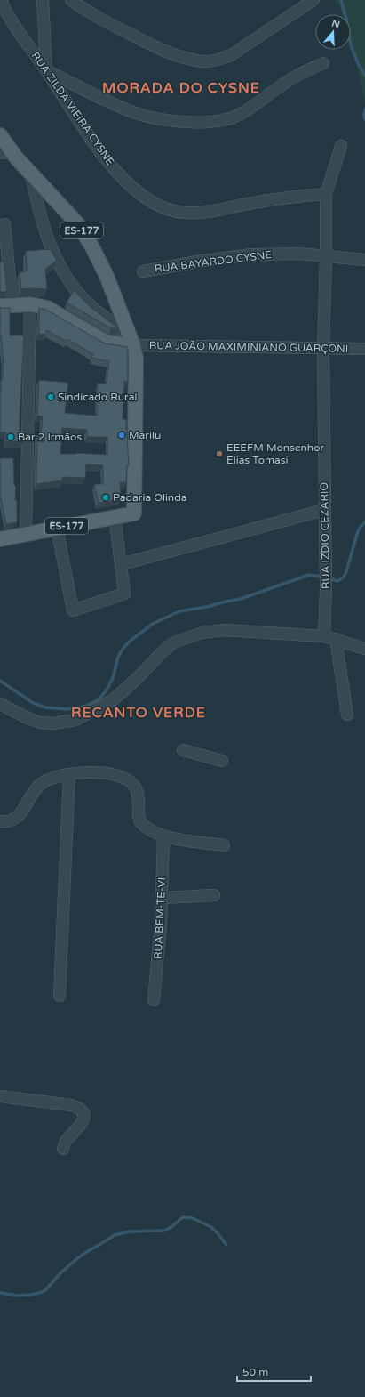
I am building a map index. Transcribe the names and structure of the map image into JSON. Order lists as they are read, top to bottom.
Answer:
{
  "streets": {
    "main road": ["ES-177"],
    "street": [
      "RUA ZILDA VIEIRA CYSNE",
      "RUA BAYARDO CYSNE",
      "RUA JOÃO MAXIMINIANO GUARÇONI",
      "RUA IZDIO CEZARIO",
      "RUA BEM-TE-VI"
    ]
  },
  "crossings": [
    ["RUA ZILDA VIEIRA CYSNE", "RUA IZDIO CEZARIO"],
    ["ES-177", "RUA JOÃO MAXIMINIANO GUARÇONI"],
    ["RUA BAYARDO CYSNE", "RUA IZDIO CEZARIO"]
  ],
  "districts": ["MORADA DO CYSNE", "RECANTO VERDE"],
  "places": [
    "Sindicado Rural",
    "Marilu",
    "Bar 2 Irmãos",
    "EEEFM Monsenhor Elias Tomasi",
    "Padaria Olinda"
  ],
  "scale_bar": "50 m",
  "north": "top"
}
